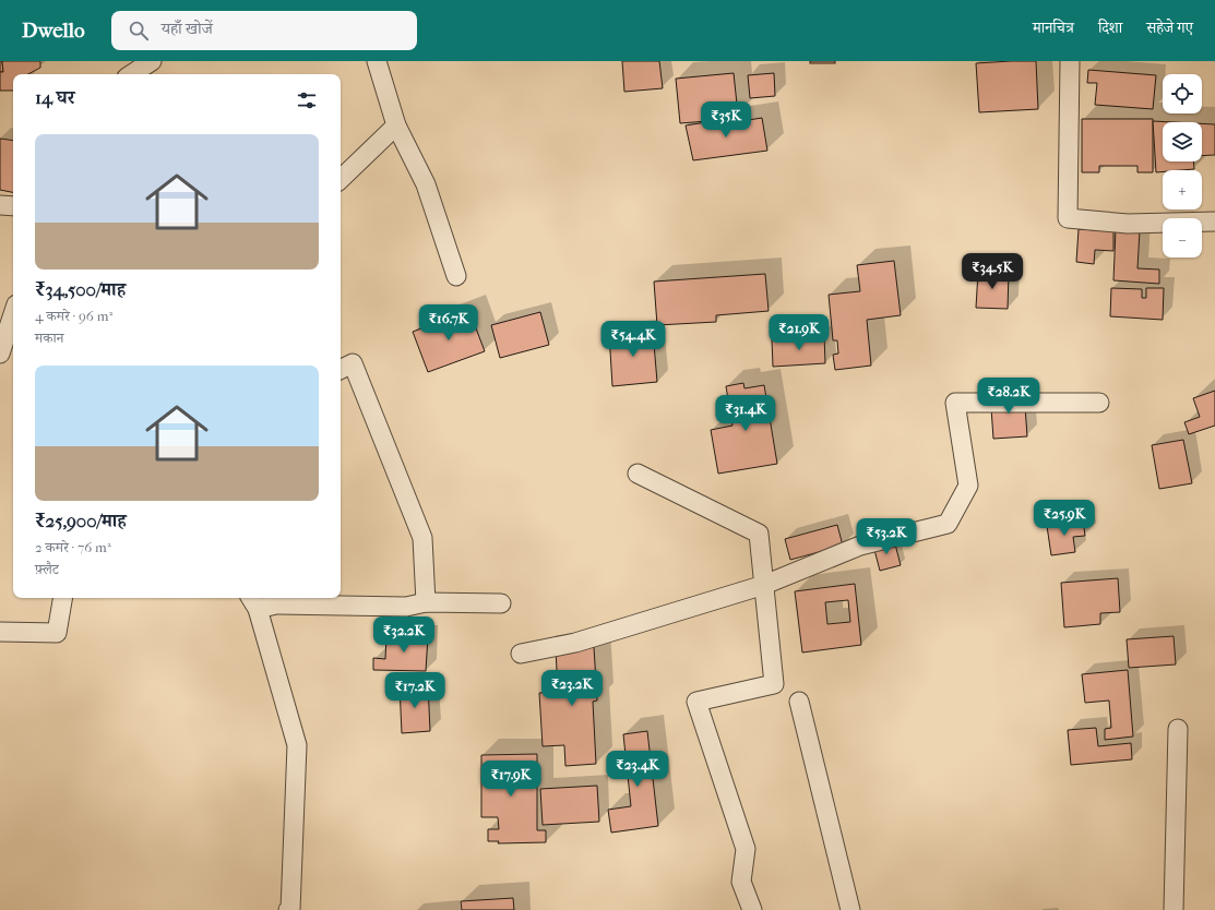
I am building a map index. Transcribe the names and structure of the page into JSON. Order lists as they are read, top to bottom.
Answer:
{
  "page": {
    "header": "Dwello",
    "search": "यहाँ खोजें",
    "nav": ["मानचित्र", "दिशा", "सहेजे गए"],
    "map_buttons": ["+", "−"],
    "heading": "14 घर",
    "price": [
      "₹35K",
      "₹34.5K",
      "₹16.7K",
      "₹21.9K",
      "₹54.4K",
      "₹28.2K",
      "₹31.4K",
      "₹25.9K",
      "₹53.2K",
      "₹32.2K",
      "₹23.2K",
      "₹17.2K",
      "₹23.4K",
      "₹17.9K"
    ],
    "list": [
      {
        "name": "₹34,500/माह",
        "note": "4 कमरे · 96 m² · मकान"
      },
      {
        "name": "₹25,900/माह",
        "note": "2 कमरे · 76 m² · फ़्लैट"
      }
    ]
  }
}
